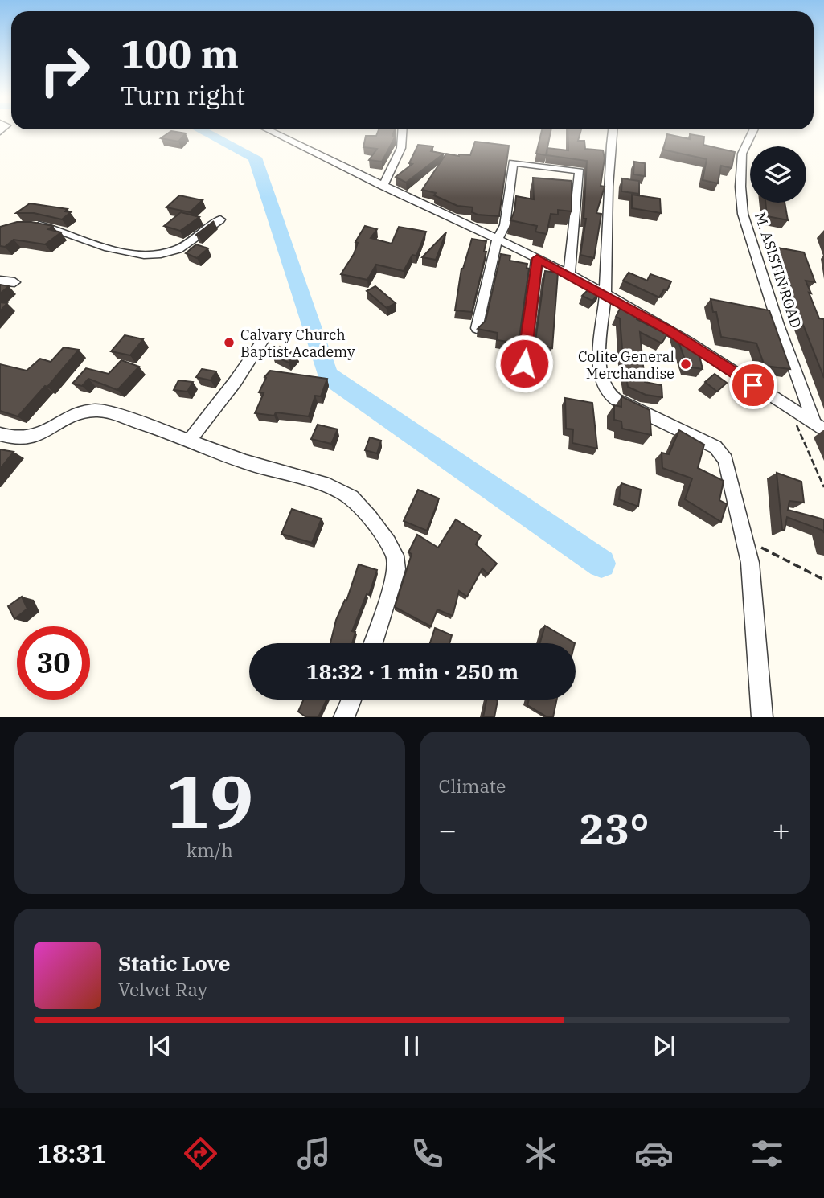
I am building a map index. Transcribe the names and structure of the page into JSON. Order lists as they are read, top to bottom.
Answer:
{
  "streets": {
    "street": ["M. ASISTIN ROAD"]
  },
  "places": ["Calvary Church Baptist Academy", "Colite General Merchandise"],
  "page": {
    "turn": ["100 m", "Turn right"],
    "limit": "30",
    "trip": "18:32 · 1 min · 250 m",
    "tile": [
      ["19", "km/h"],
      "Climate"
    ],
    "heat": ["−", "23°", "+"],
    "song": ["Static Love", "Velvet Ray"],
    "tabs": "18:31"
  }
}
